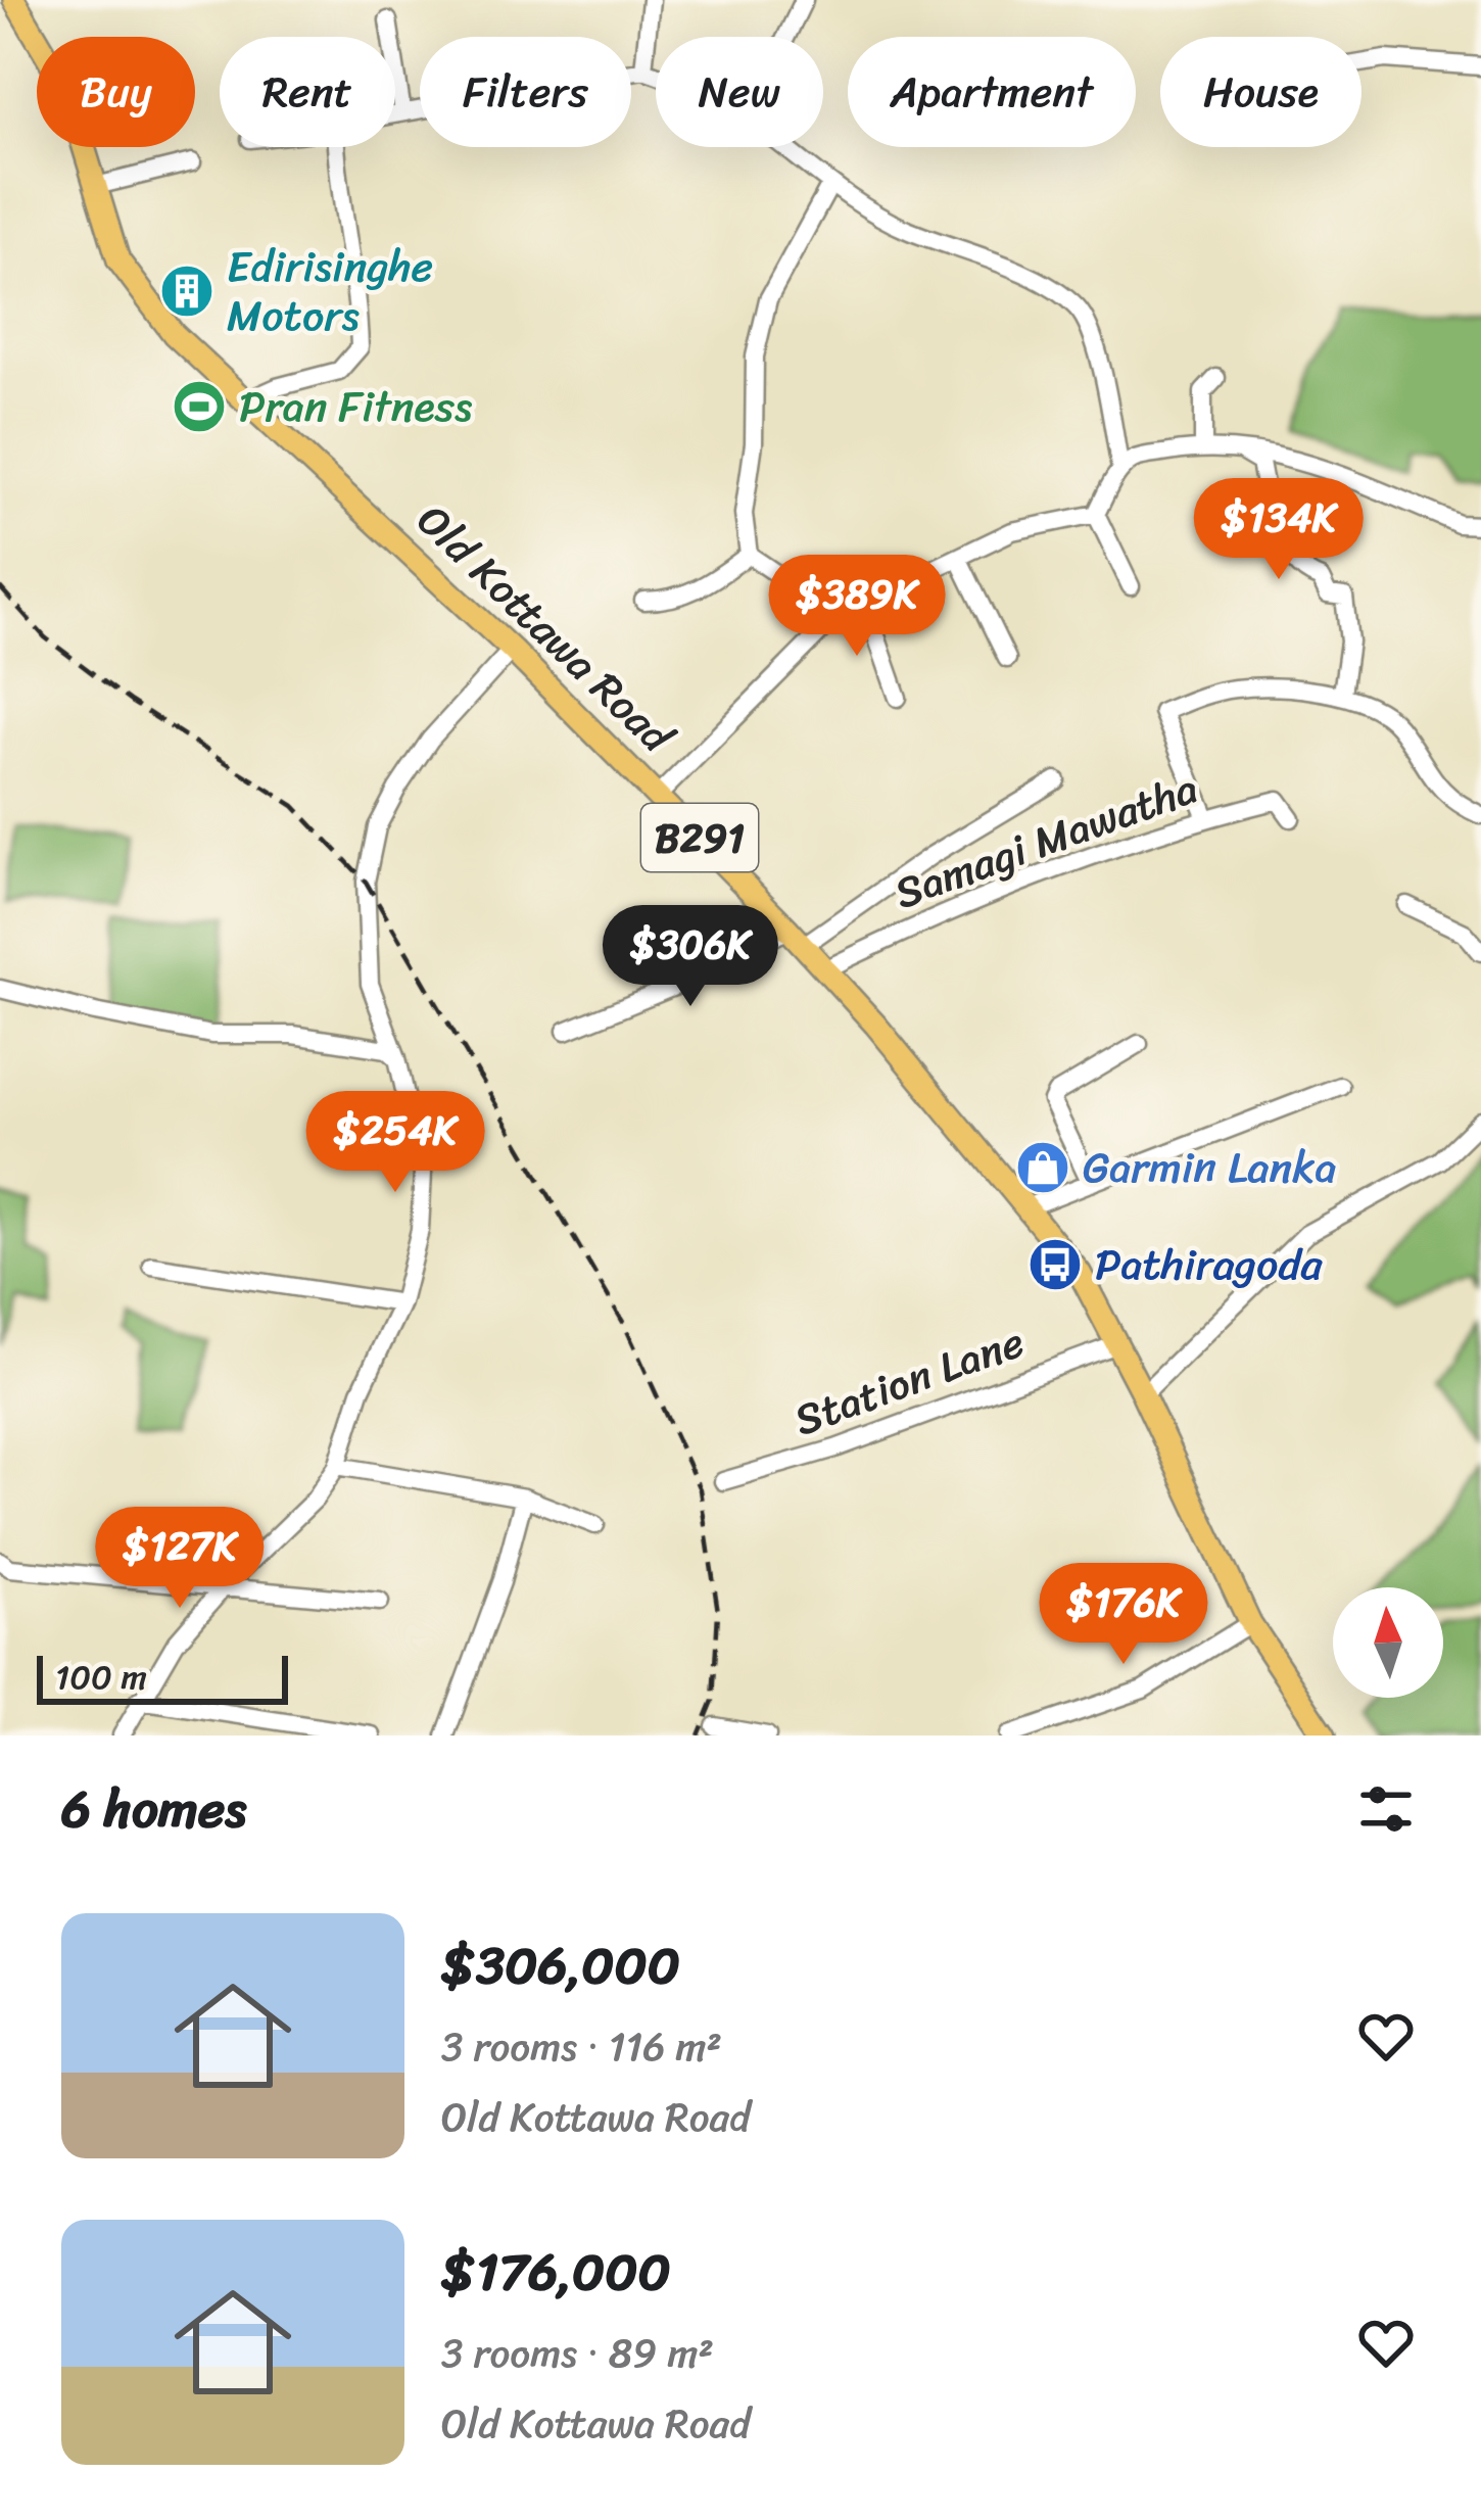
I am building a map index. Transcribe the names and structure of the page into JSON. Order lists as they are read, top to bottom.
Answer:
{
  "streets": {
    "main road": ["Old Kottawa Road", "B291"],
    "street": ["Samagi Mawatha", "Station Lane"]
  },
  "crossings": [
    ["Old Kottawa Road", "Samagi Mawatha"],
    ["Old Kottawa Road", "Station Lane"]
  ],
  "places": {
    "building": ["Edirisinghe Motors"],
    "sports": ["Pran Fitness"],
    "shop": ["Garmin Lanka"],
    "bus stop": ["Pathiragoda"]
  },
  "scale_bar": "100 m",
  "north": "top",
  "page": {
    "chip": [
      "Buy",
      "Rent",
      "Filters",
      "New",
      "Apartment",
      "House"
    ],
    "price": [
      "$134K",
      "$389K",
      "$306K",
      "$254K",
      "$127K",
      "$176K"
    ],
    "scale": "100 m",
    "heading": "6 homes",
    "list": [
      {
        "name": "$306,000",
        "note": "3 rooms · 116 m² · Old Kottawa Road"
      },
      {
        "name": "$176,000",
        "note": "3 rooms · 89 m² · Old Kottawa Road"
      }
    ]
  }
}
